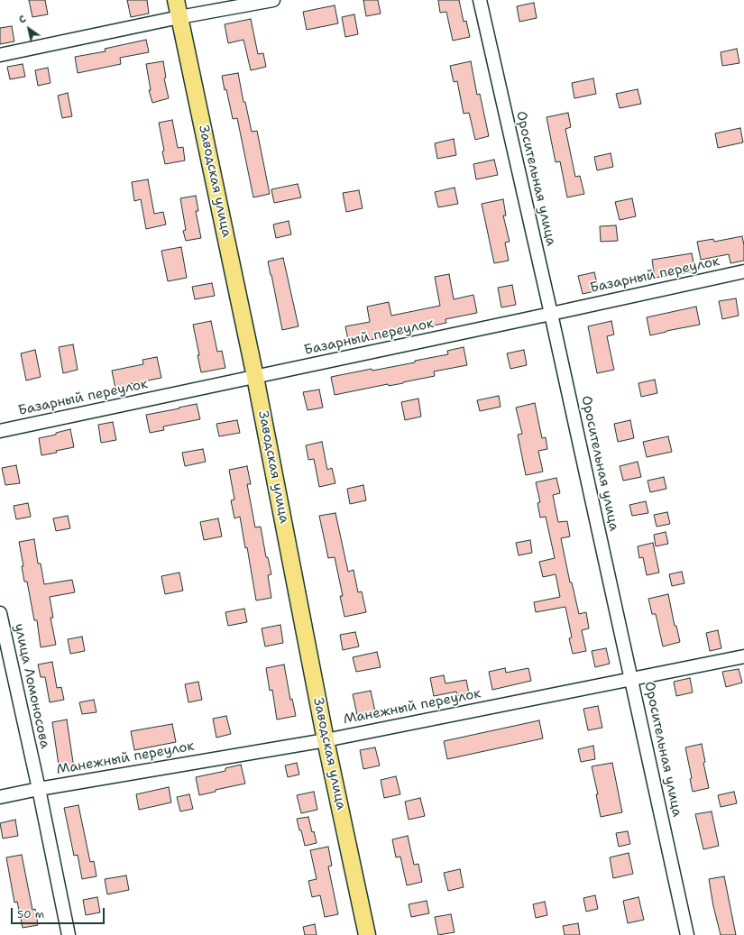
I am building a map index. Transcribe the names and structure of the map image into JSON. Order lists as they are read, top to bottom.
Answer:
{
  "streets": {
    "main road": ["Заводская улица"],
    "street": [
      "Оросительная улица",
      "Базарный переулок",
      "улица Ломоносова",
      "Манежный переулок"
    ]
  },
  "crossings": [
    ["Оросительная улица", "Базарный переулок"],
    ["Оросительная улица", "Манежный переулок"],
    ["Заводская улица", "Базарный переулок"],
    ["Заводская улица", "Манежный переулок"],
    ["улица Ломоносова", "Манежный переулок"]
  ],
  "scale_bar": "50 m",
  "north": "top left"
}
